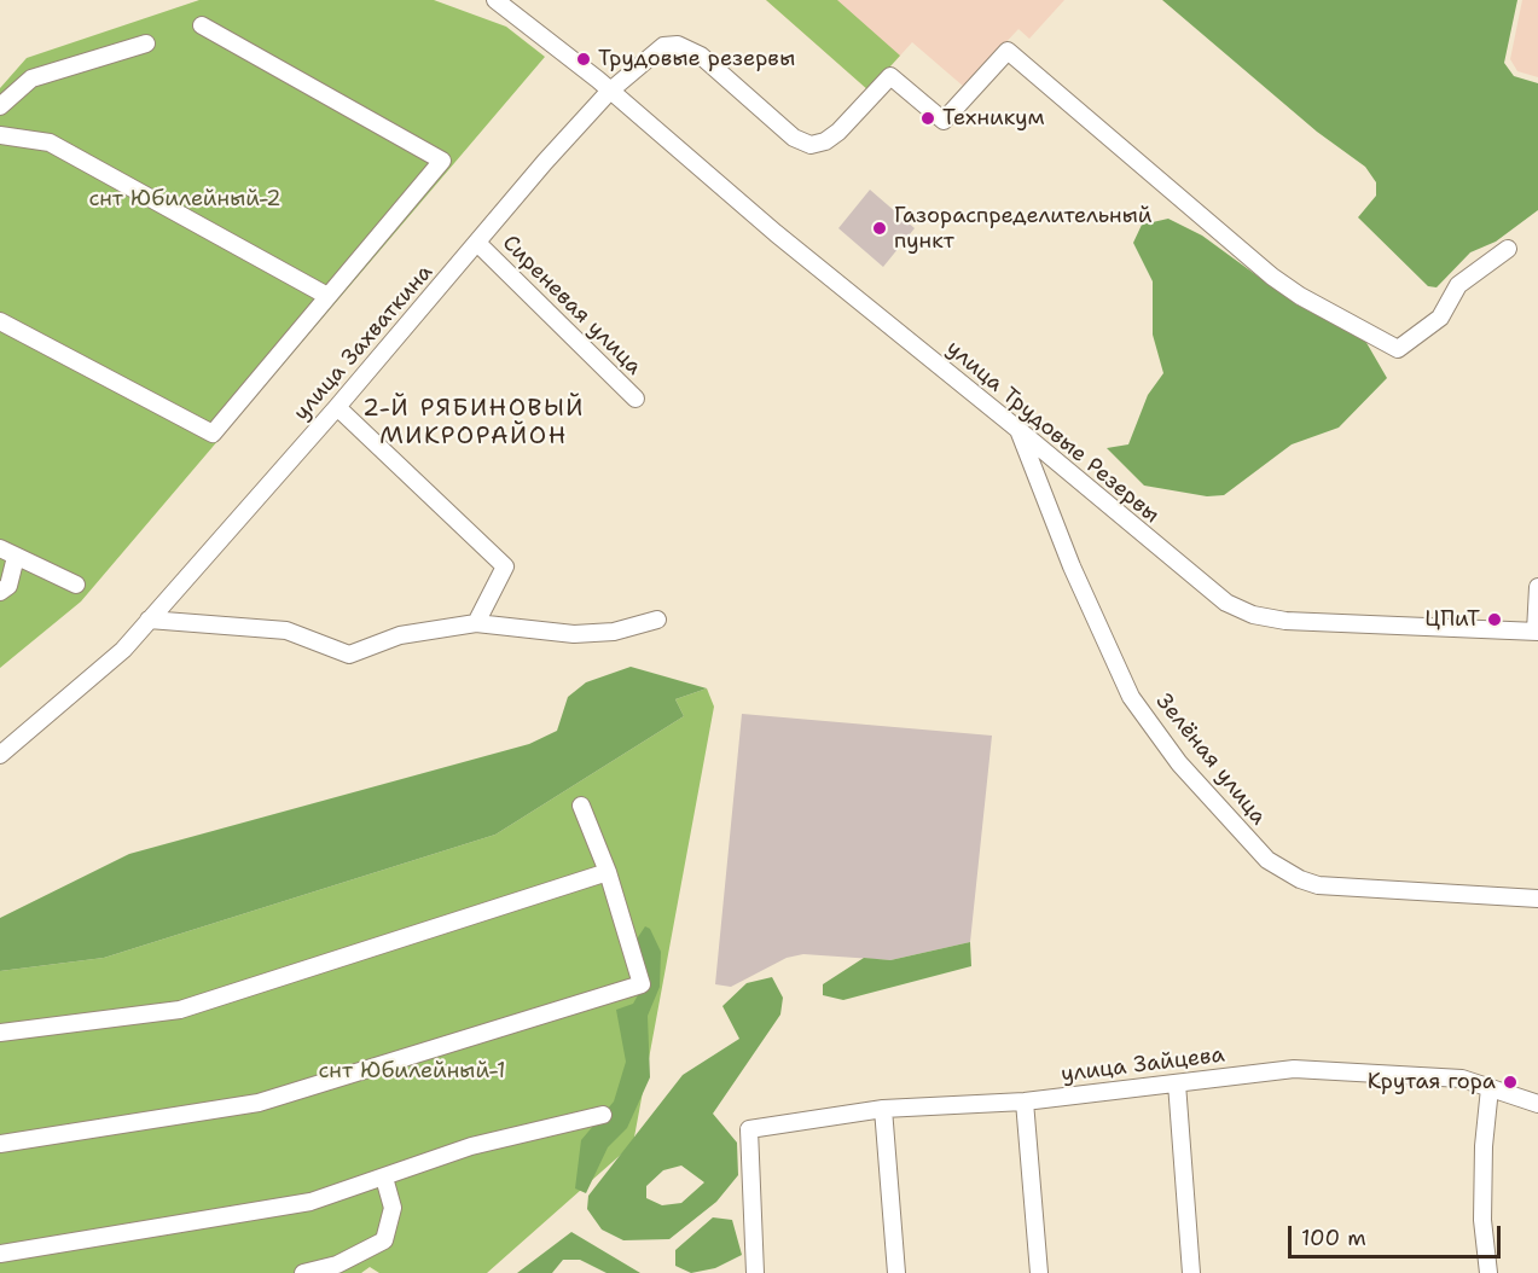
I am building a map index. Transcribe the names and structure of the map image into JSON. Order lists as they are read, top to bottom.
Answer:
{
  "streets": {
    "street": [
      "Сиреневая улица",
      "улица Захваткина",
      "улица Трудовые Резервы",
      "Зелёная улица",
      "улица Зайцева"
    ]
  },
  "crossings": [
    ["Сиреневая улица", "улица Захваткина"],
    ["улица Захваткина", "улица Трудовые Резервы"],
    ["улица Трудовые Резервы", "Зелёная улица"]
  ],
  "districts": ["2-Й РЯБИНОВЫЙ МИКРОРАЙОН"],
  "parks": ["снт Юбилейный-2", "снт Юбилейный-1"],
  "places": [
    "Трудовые резервы",
    "Техникум",
    "Газораспределительный пункт",
    "ЦПиТ",
    "Крутая гора"
  ],
  "scale_bar": "100 m"
}
